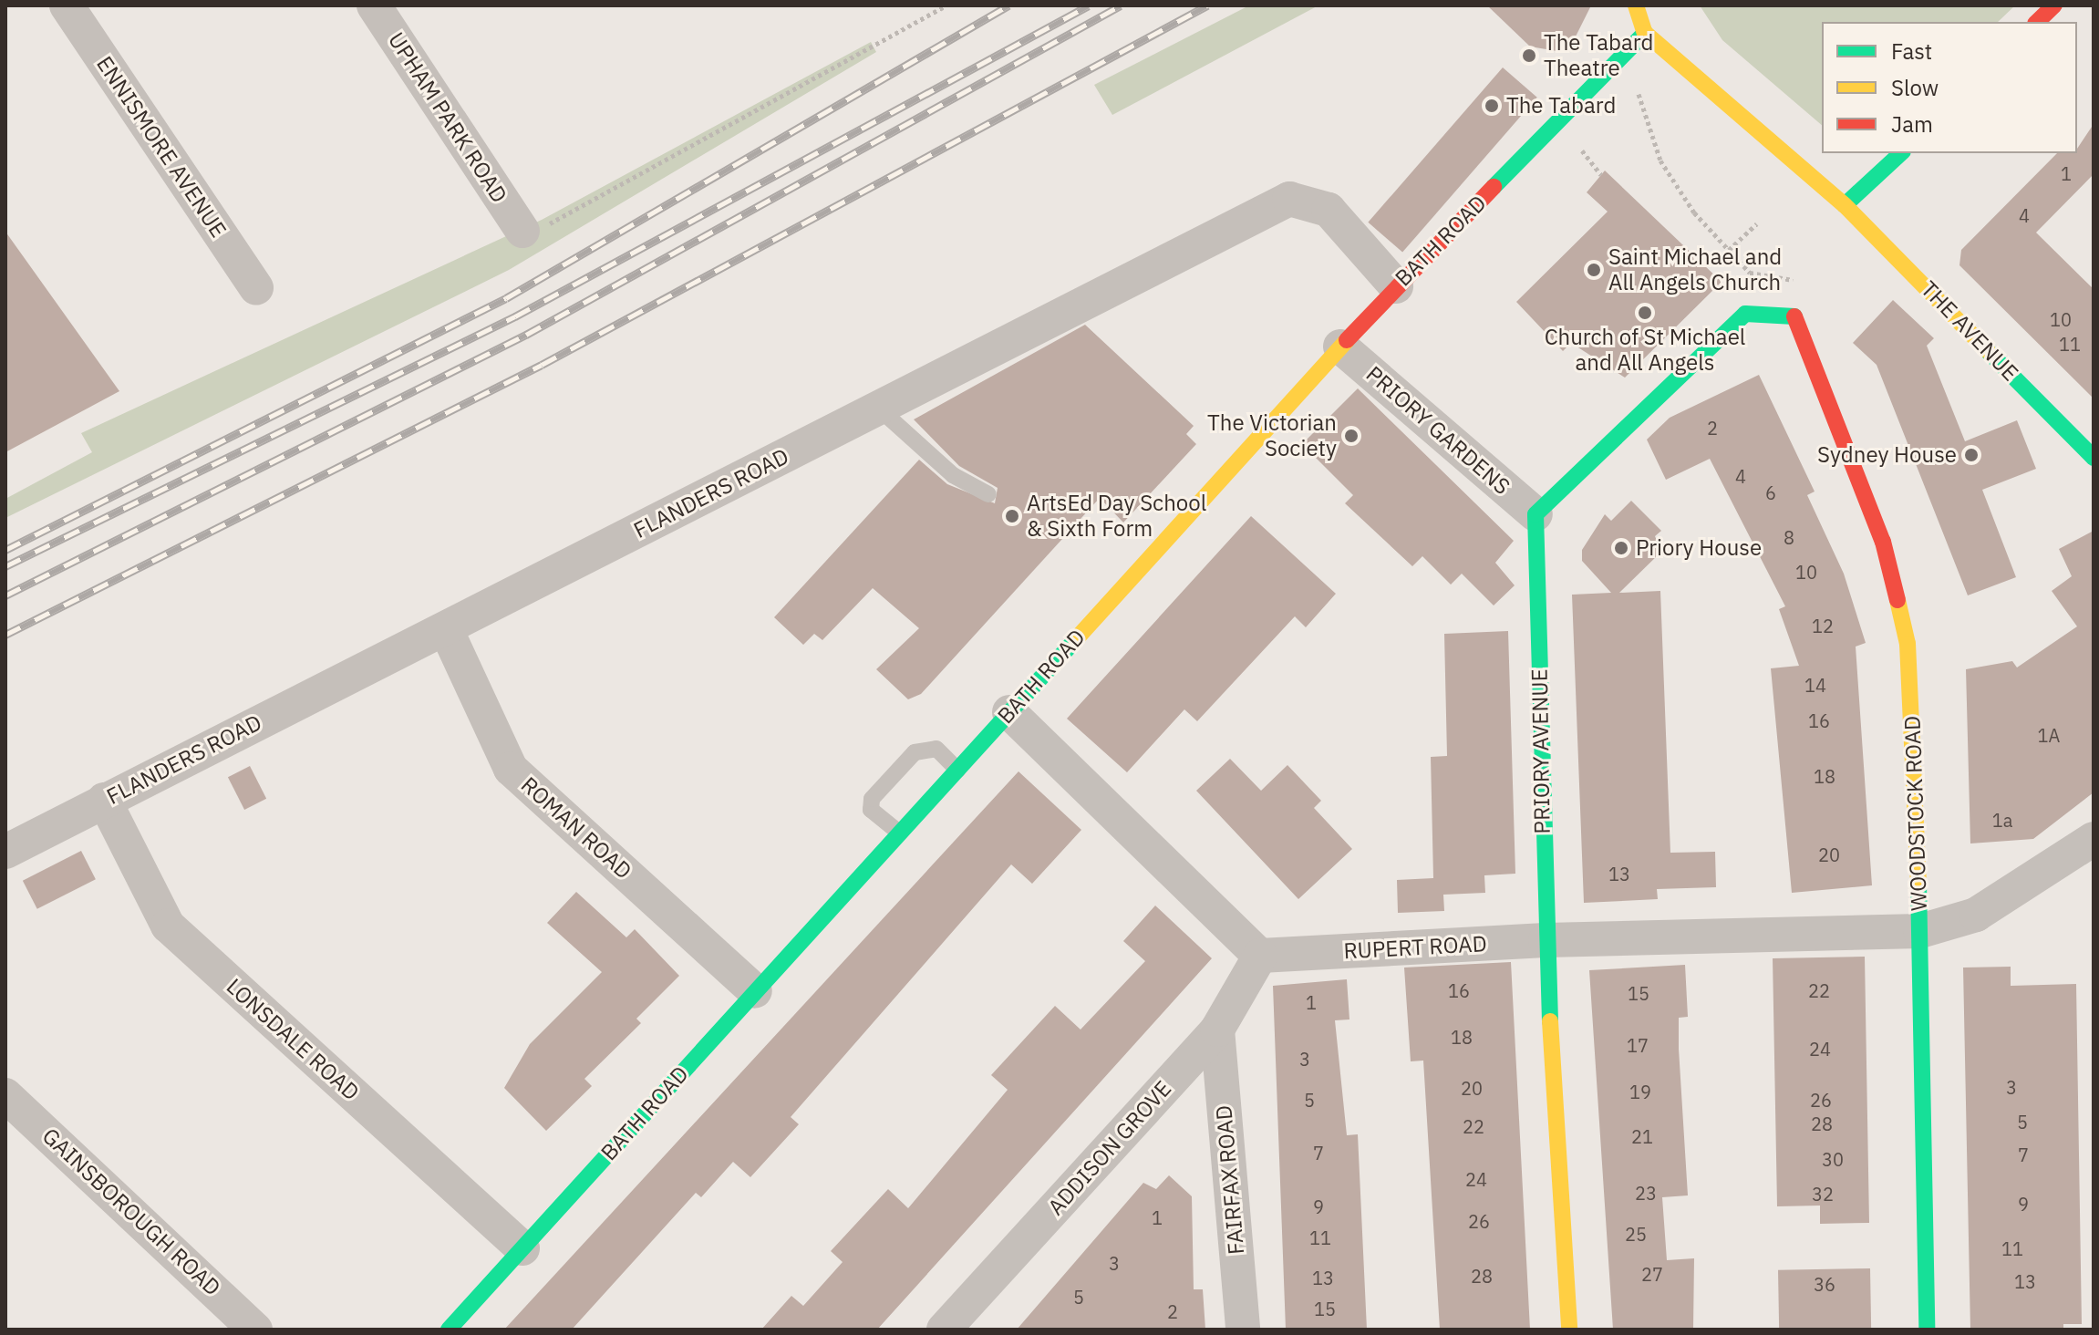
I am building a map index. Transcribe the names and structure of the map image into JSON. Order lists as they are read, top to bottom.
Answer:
{
  "streets": {
    "main road": [
      "BATH ROAD",
      "THE AVENUE",
      "PRIORY AVENUE",
      "WOODSTOCK ROAD"
    ],
    "street": [
      "UPHAM PARK ROAD",
      "ENNISMORE AVENUE",
      "PRIORY GARDENS",
      "FLANDERS ROAD",
      "ROMAN ROAD",
      "RUPERT ROAD",
      "LONSDALE ROAD",
      "ADDISON GROVE",
      "FAIRFAX ROAD",
      "GAINSBOROUGH ROAD"
    ]
  },
  "crossings": [
    ["BATH ROAD", "THE AVENUE"],
    ["BATH ROAD", "PRIORY GARDENS"],
    ["BATH ROAD", "FLANDERS ROAD"],
    ["BATH ROAD", "ROMAN ROAD"],
    ["BATH ROAD", "LONSDALE ROAD"],
    ["PRIORY GARDENS", "PRIORY AVENUE"],
    ["PRIORY GARDENS", "WOODSTOCK ROAD"],
    ["FLANDERS ROAD", "ROMAN ROAD"],
    ["FLANDERS ROAD", "LONSDALE ROAD"],
    ["PRIORY AVENUE", "WOODSTOCK ROAD"],
    ["PRIORY AVENUE", "RUPERT ROAD"],
    ["WOODSTOCK ROAD", "RUPERT ROAD"],
    ["RUPERT ROAD", "ADDISON GROVE"],
    ["ADDISON GROVE", "FAIRFAX ROAD"]
  ],
  "places": [
    "The Tabard Theatre",
    "The Tabard",
    "Saint Michael and All Angels Church",
    "Church of St Michael and All Angels",
    "The Victorian Society",
    "Sydney House",
    "ArtsEd Day School & Sixth Form",
    "Priory House"
  ],
  "house_numbers": [
    "1",
    "4",
    "10",
    "11",
    "2",
    "4",
    "6",
    "8",
    "10",
    "12",
    "14",
    "16",
    "1A",
    "18",
    "1a",
    "20",
    "13",
    "16",
    "22",
    "15",
    "1",
    "18",
    "17",
    "24",
    "3",
    "3",
    "20",
    "19",
    "5",
    "26",
    "5",
    "28",
    "22",
    "21",
    "7",
    "7",
    "30",
    "24",
    "23",
    "32",
    "9",
    "9",
    "1",
    "26",
    "25",
    "11",
    "11",
    "3",
    "27",
    "28",
    "13",
    "13",
    "36",
    "5",
    "15",
    "2"
  ],
  "legend": ["Fast", "Slow", "Jam"]
}
